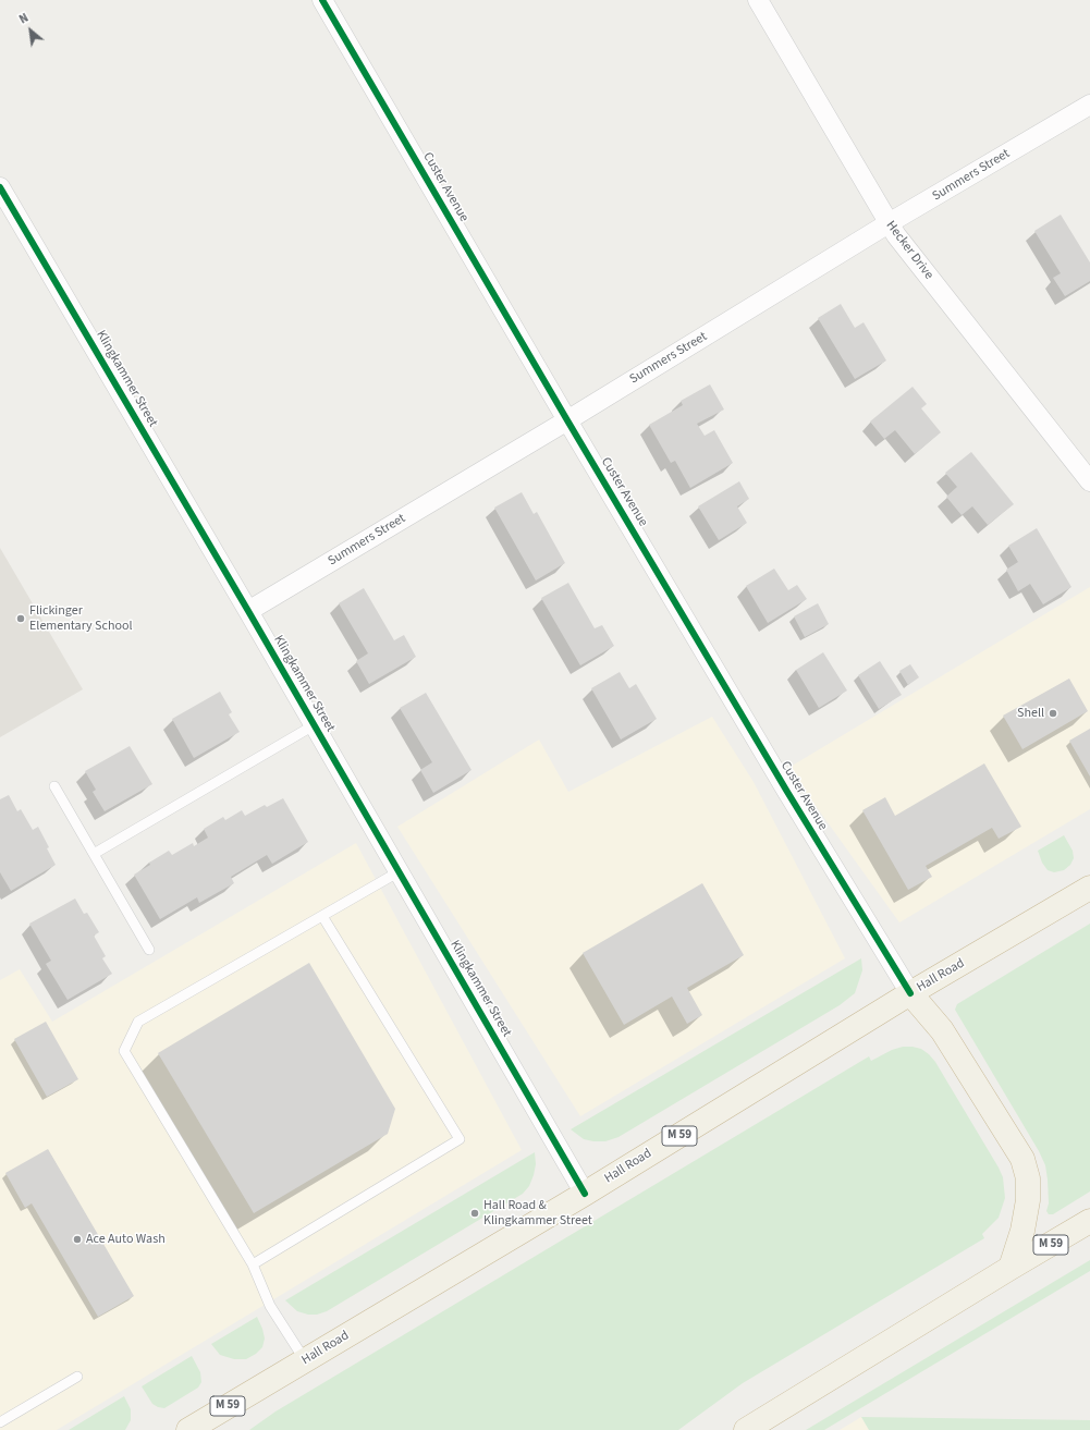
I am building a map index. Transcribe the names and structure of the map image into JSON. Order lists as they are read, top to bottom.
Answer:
{
  "streets": {
    "highway": ["Hall Road", "M 59"],
    "street": [
      "Summers Street",
      "Custer Avenue",
      "Hecker Drive",
      "Klingkammer Street"
    ]
  },
  "crossings": [
    ["Summers Street", "Custer Avenue"],
    ["Summers Street", "Hecker Drive"],
    ["Summers Street", "Klingkammer Street"],
    ["Custer Avenue", "Hall Road"],
    ["Klingkammer Street", "Hall Road"]
  ],
  "places": [
    "Flickinger Elementary School",
    "Shell",
    "Hall Road & Klingkammer Street",
    "Ace Auto Wash"
  ],
  "north": "top left"
}
